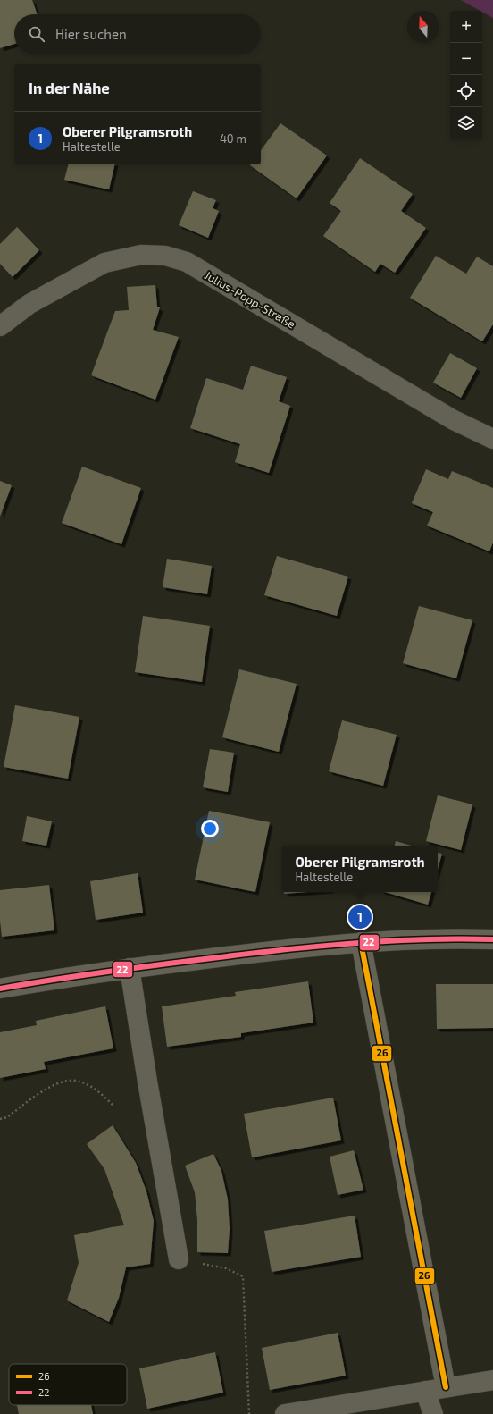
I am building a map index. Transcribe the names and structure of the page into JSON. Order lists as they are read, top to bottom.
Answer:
{
  "streets": {
    "street": ["Julius-Popp-Straße"]
  },
  "lines": ["transit line 22", "transit line 26"],
  "legend": ["26", "22"],
  "north": "top",
  "page": {
    "map_buttons": ["+", "−"],
    "search": "Hier suchen",
    "heading": "In der Nähe",
    "list": [
      {
        "mark": "1",
        "name": "Oberer Pilgramsroth",
        "note": "Haltestelle",
        "value": "40 m"
      }
    ],
    "popup": ["Oberer Pilgramsroth", "Haltestelle"],
    "pins": "1"
  }
}
